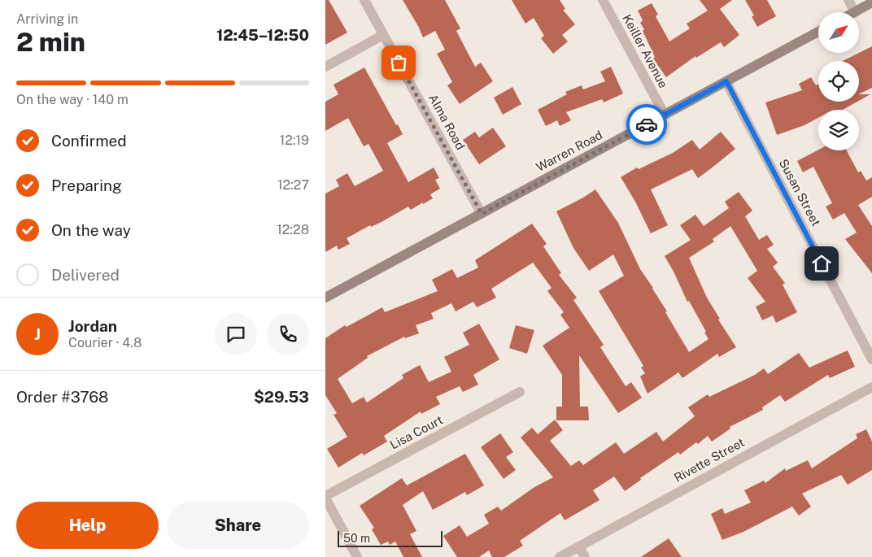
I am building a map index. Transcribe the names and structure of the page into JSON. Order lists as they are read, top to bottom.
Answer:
{
  "streets": {
    "street": [
      "Keiller Avenue",
      "Alma Road",
      "Warren Road",
      "Susan Street",
      "Lisa Court",
      "Rivette Street"
    ]
  },
  "crossings": [
    ["Keiller Avenue", "Warren Road"],
    ["Alma Road", "Warren Road"],
    ["Warren Road", "Susan Street"]
  ],
  "scale_bar": "50 m",
  "north": "top right",
  "page": {
    "heading": ["2 min", "Arriving in", "12:45–12:50"],
    "panel": [
      "Jordan",
      "Courier · 4.8",
      "Order #3768",
      "$29.53"
    ],
    "bar": "On the way · 140 m",
    "list": [
      ["Confirmed", "12:19"],
      ["Preparing", "12:27"],
      ["On the way", "12:28"],
      "Delivered"
    ],
    "round": "J",
    "buttons": ["Help", "Share"],
    "scale": "50 m"
  }
}
